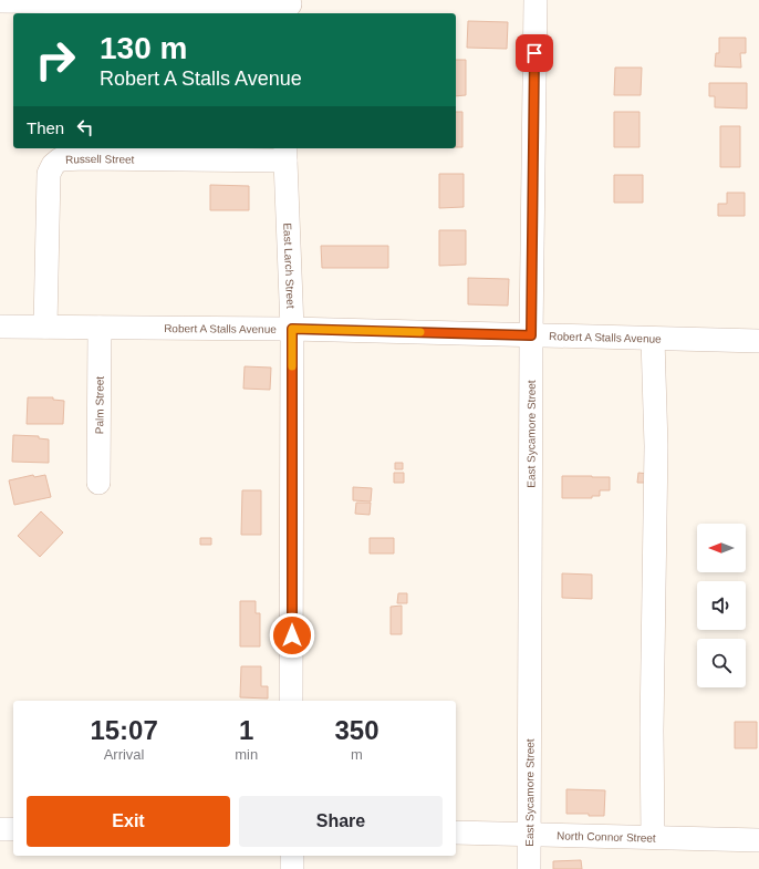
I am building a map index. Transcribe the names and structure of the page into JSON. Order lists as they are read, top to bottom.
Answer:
{
  "streets": {
    "street": [
      "Russell Street",
      "East Larch Street",
      "Robert A Stalls Avenue",
      "Palm Street",
      "East Sycamore Street",
      "North Connor Street"
    ]
  },
  "crossings": [
    ["Russell Street", "East Larch Street"],
    ["Russell Street", "Robert A Stalls Avenue"],
    ["East Larch Street", "Robert A Stalls Avenue"],
    ["Robert A Stalls Avenue", "Palm Street"],
    ["Robert A Stalls Avenue", "East Sycamore Street"],
    ["East Sycamore Street", "North Connor Street"]
  ],
  "north": "left",
  "page": {
    "turn": ["130 m", "Robert A Stalls Avenue"],
    "then": "Then",
    "eta": [
      "15:07",
      "Arrival",
      "1",
      "min",
      "350",
      "m"
    ],
    "buttons": ["Exit", "Share"]
  }
}
